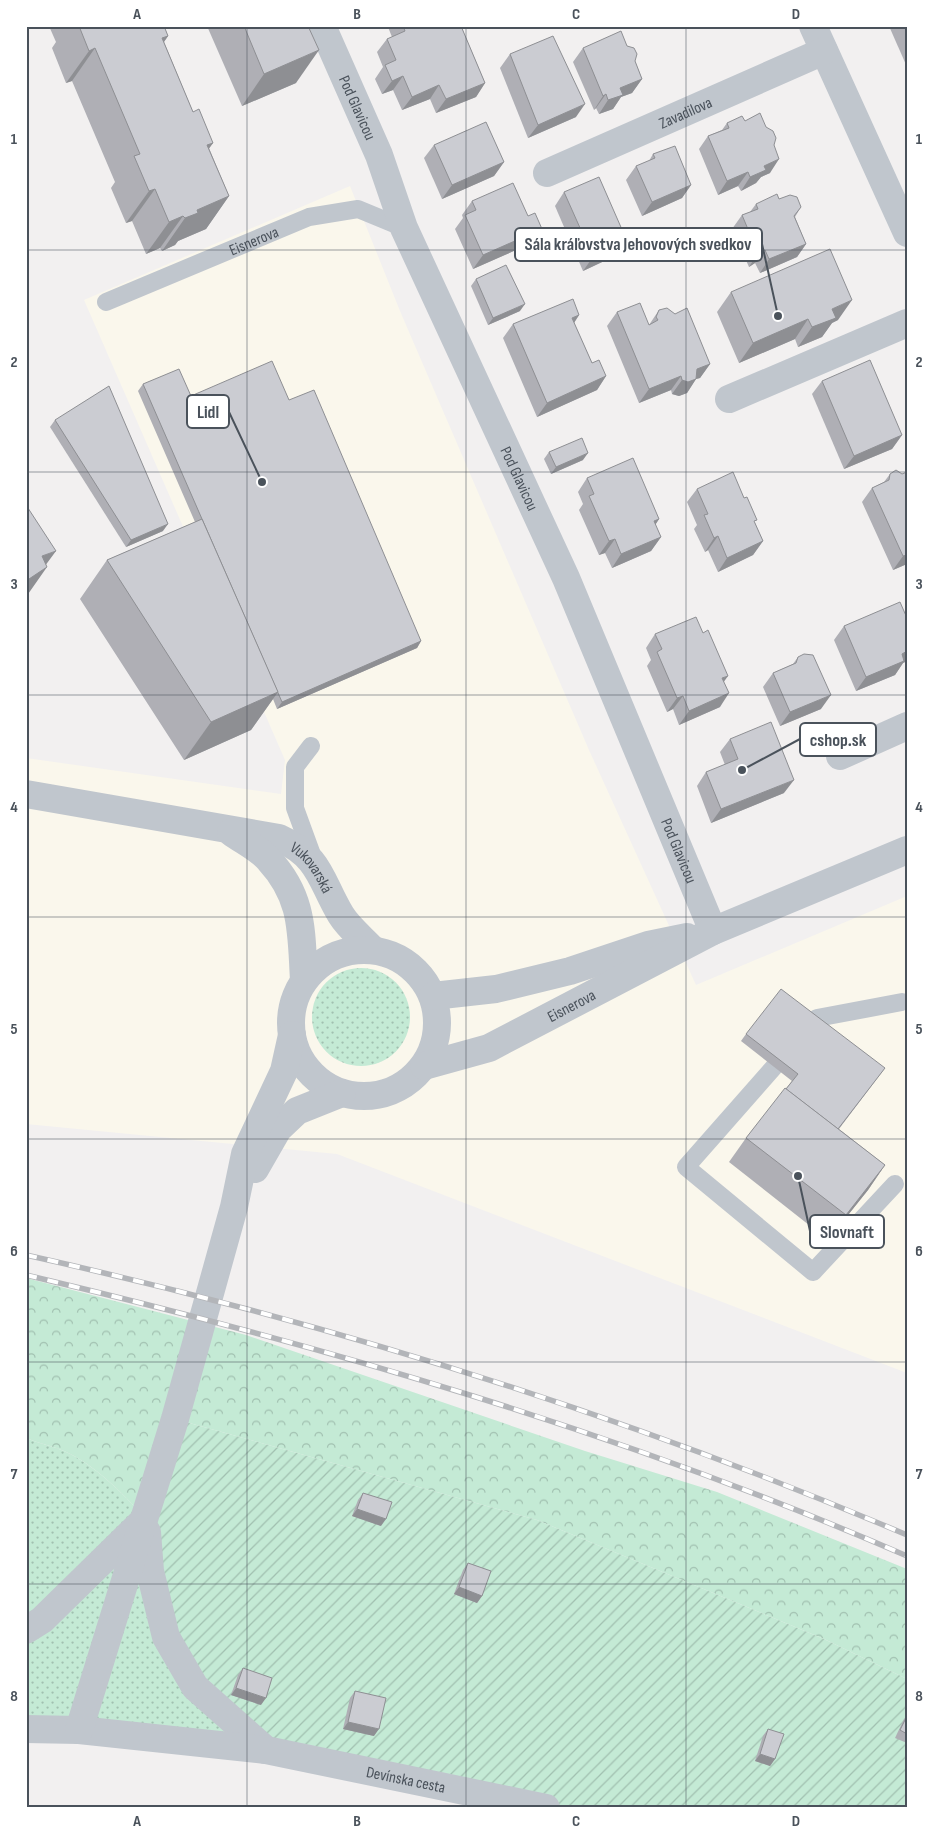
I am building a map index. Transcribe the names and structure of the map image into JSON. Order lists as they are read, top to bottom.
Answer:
{
  "streets": {
    "street": [
      "Pod Glavicou",
      "Zavadilova",
      "Eisnerova",
      "Vukovarská",
      "Devínska cesta"
    ]
  },
  "crossings": [
    ["Pod Glavicou", "Eisnerova"],
    ["Eisnerova", "Vukovarská"]
  ],
  "places": [
    "Sála kráľovstva Jehovových svedkov",
    "Lidl",
    "cshop.sk",
    "Slovnaft"
  ],
  "grid": {
    "columns": [
      "A",
      "B",
      "C",
      "D"
    ],
    "rows": [
      "1",
      "2",
      "3",
      "4",
      "5",
      "6",
      "7",
      "8"
    ]
  }
}
